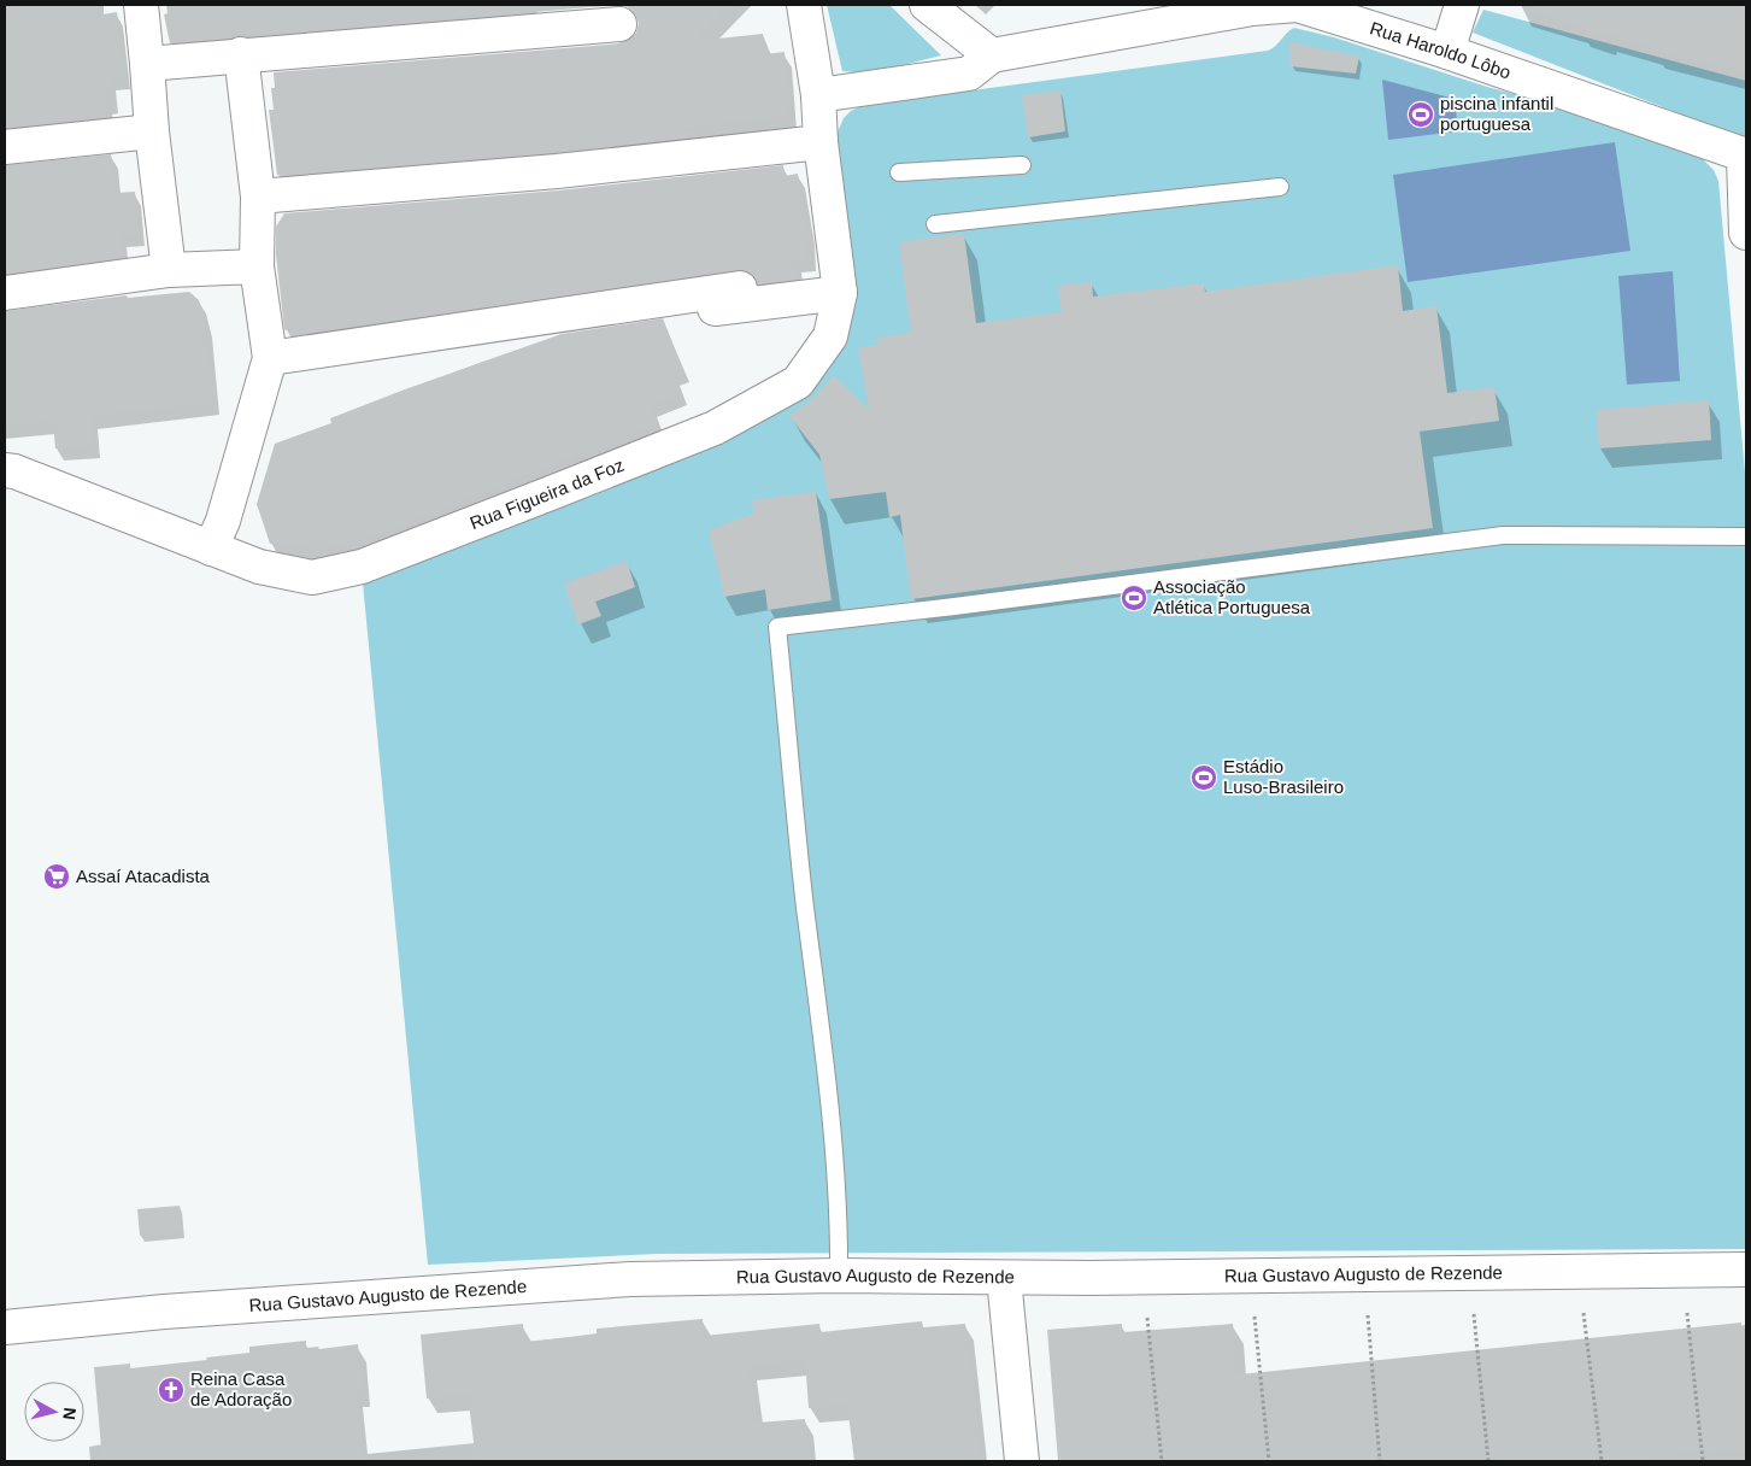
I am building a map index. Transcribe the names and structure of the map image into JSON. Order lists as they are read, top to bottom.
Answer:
{
  "streets": {
    "street": ["Rua Haroldo Lôbo", "Rua Figueira da Foz", "Rua Gustavo Augusto de Rezende"]
  },
  "places": {
    "sports": ["piscina infantil portuguesa", "Associação Atlética Portuguesa", "Estádio Luso-Brasileiro"],
    "supermarket": ["Assaí Atacadista"],
    "church": ["Reina Casa de Adoração"]
  },
  "north": "right"
}
